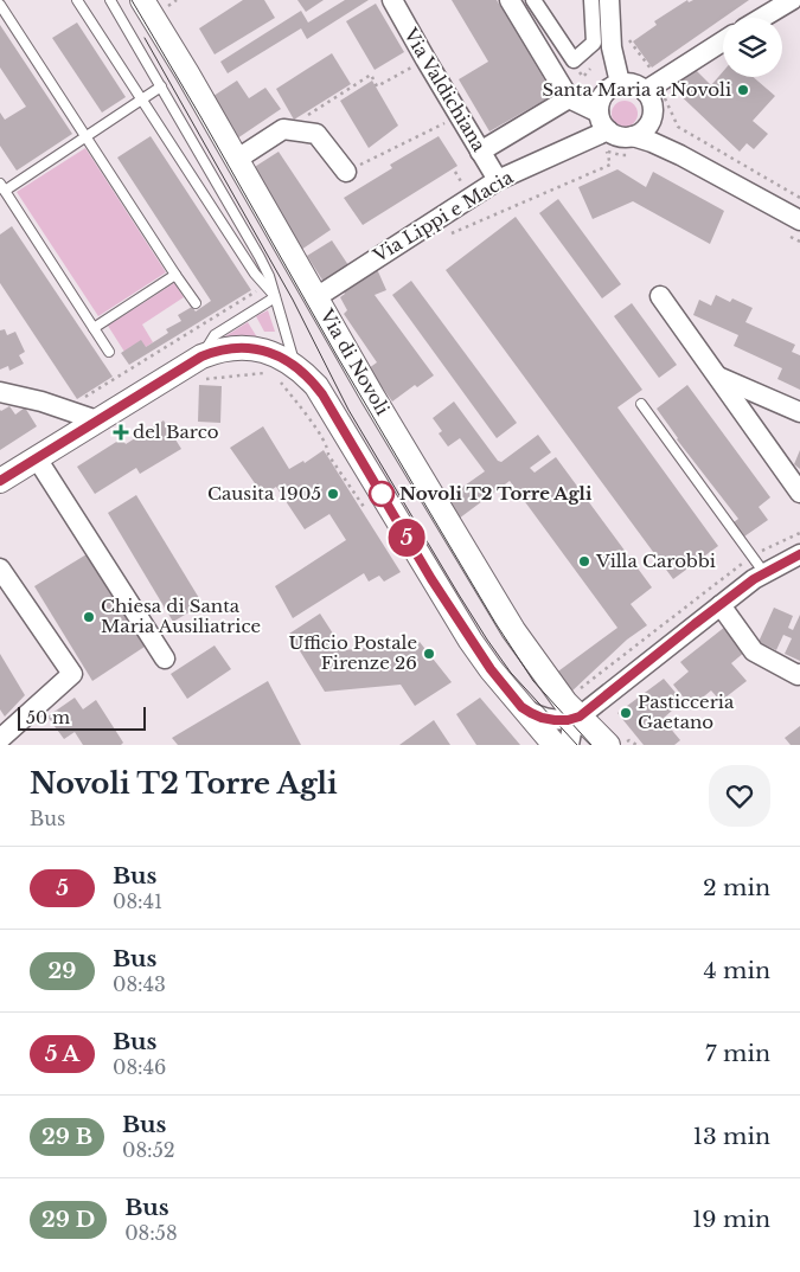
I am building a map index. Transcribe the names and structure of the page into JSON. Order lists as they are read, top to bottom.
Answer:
{
  "streets": {
    "street": ["Via Valdichiana", "Via Lippi e Macia", "Via di Novoli"]
  },
  "crossings": [
    ["Via Valdichiana", "Via Lippi e Macia"],
    ["Via Lippi e Macia", "Via di Novoli"]
  ],
  "places": {
    "other": [
      "Santa Maria a Novoli",
      "Causita 1905",
      "Novoli T2 Torre Agli",
      "Villa Carobbi",
      "Chiesa di Santa Maria Ausiliatrice",
      "Ufficio Postale Firenze 26",
      "Pasticceria Gaetano"
    ],
    "health": ["del Barco"]
  },
  "lines": ["bus line 5"],
  "scale_bar": "50 m",
  "page": {
    "on_map": "5",
    "scale": "50 m",
    "heading": ["Novoli T2 Torre Agli", "Bus"],
    "list": [
      {
        "mark": "5",
        "name": "Bus",
        "note": "08:41",
        "value": "2 min"
      },
      {
        "mark": "29",
        "name": "Bus",
        "note": "08:43",
        "value": "4 min"
      },
      {
        "mark": "5 A",
        "name": "Bus",
        "note": "08:46",
        "value": "7 min"
      },
      {
        "mark": "29 B",
        "name": "Bus",
        "note": "08:52",
        "value": "13 min"
      },
      {
        "mark": "29 D",
        "name": "Bus",
        "note": "08:58",
        "value": "19 min"
      }
    ]
  }
}
